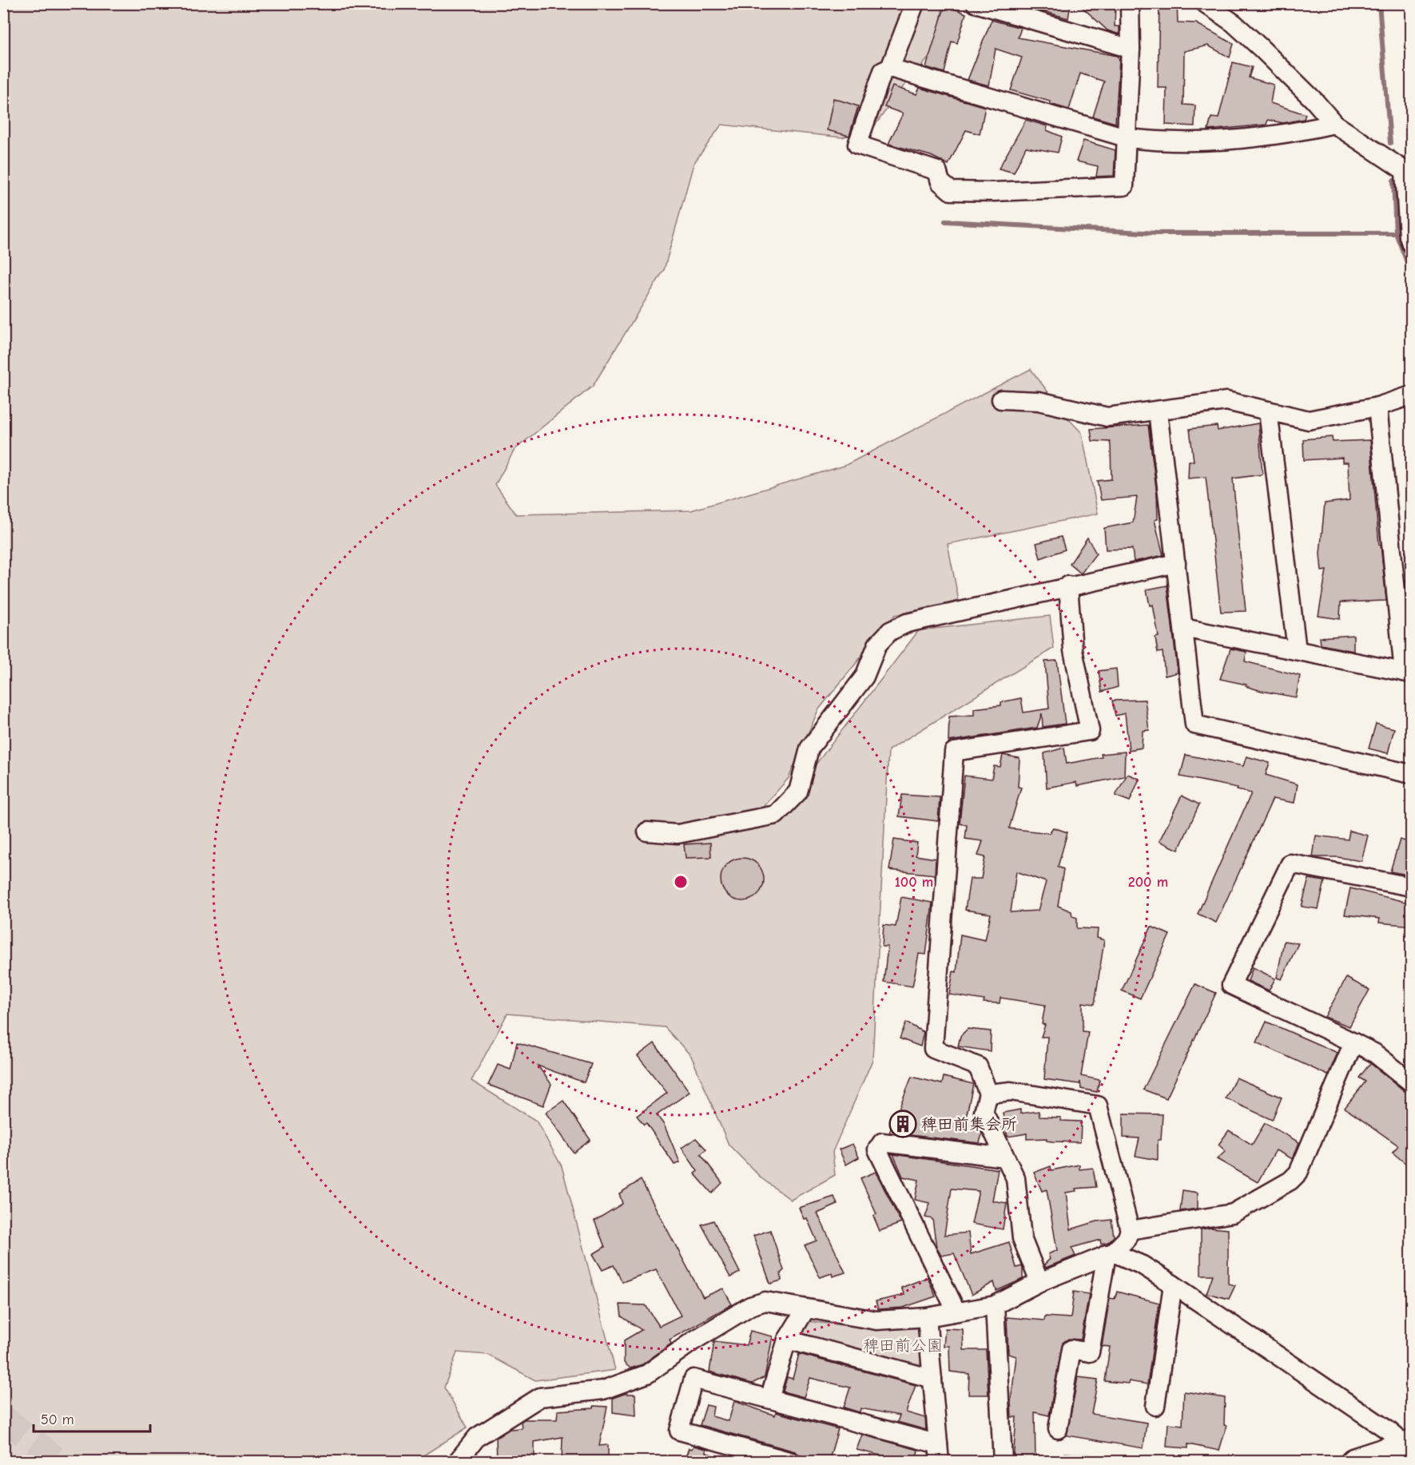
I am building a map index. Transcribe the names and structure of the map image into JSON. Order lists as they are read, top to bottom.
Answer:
{
  "parks": ["稗田前公園"],
  "places": {
    "building": ["稗田前集会所"]
  },
  "scale_bar": "50 m",
  "rings": ["100 m", "200 m"]
}
